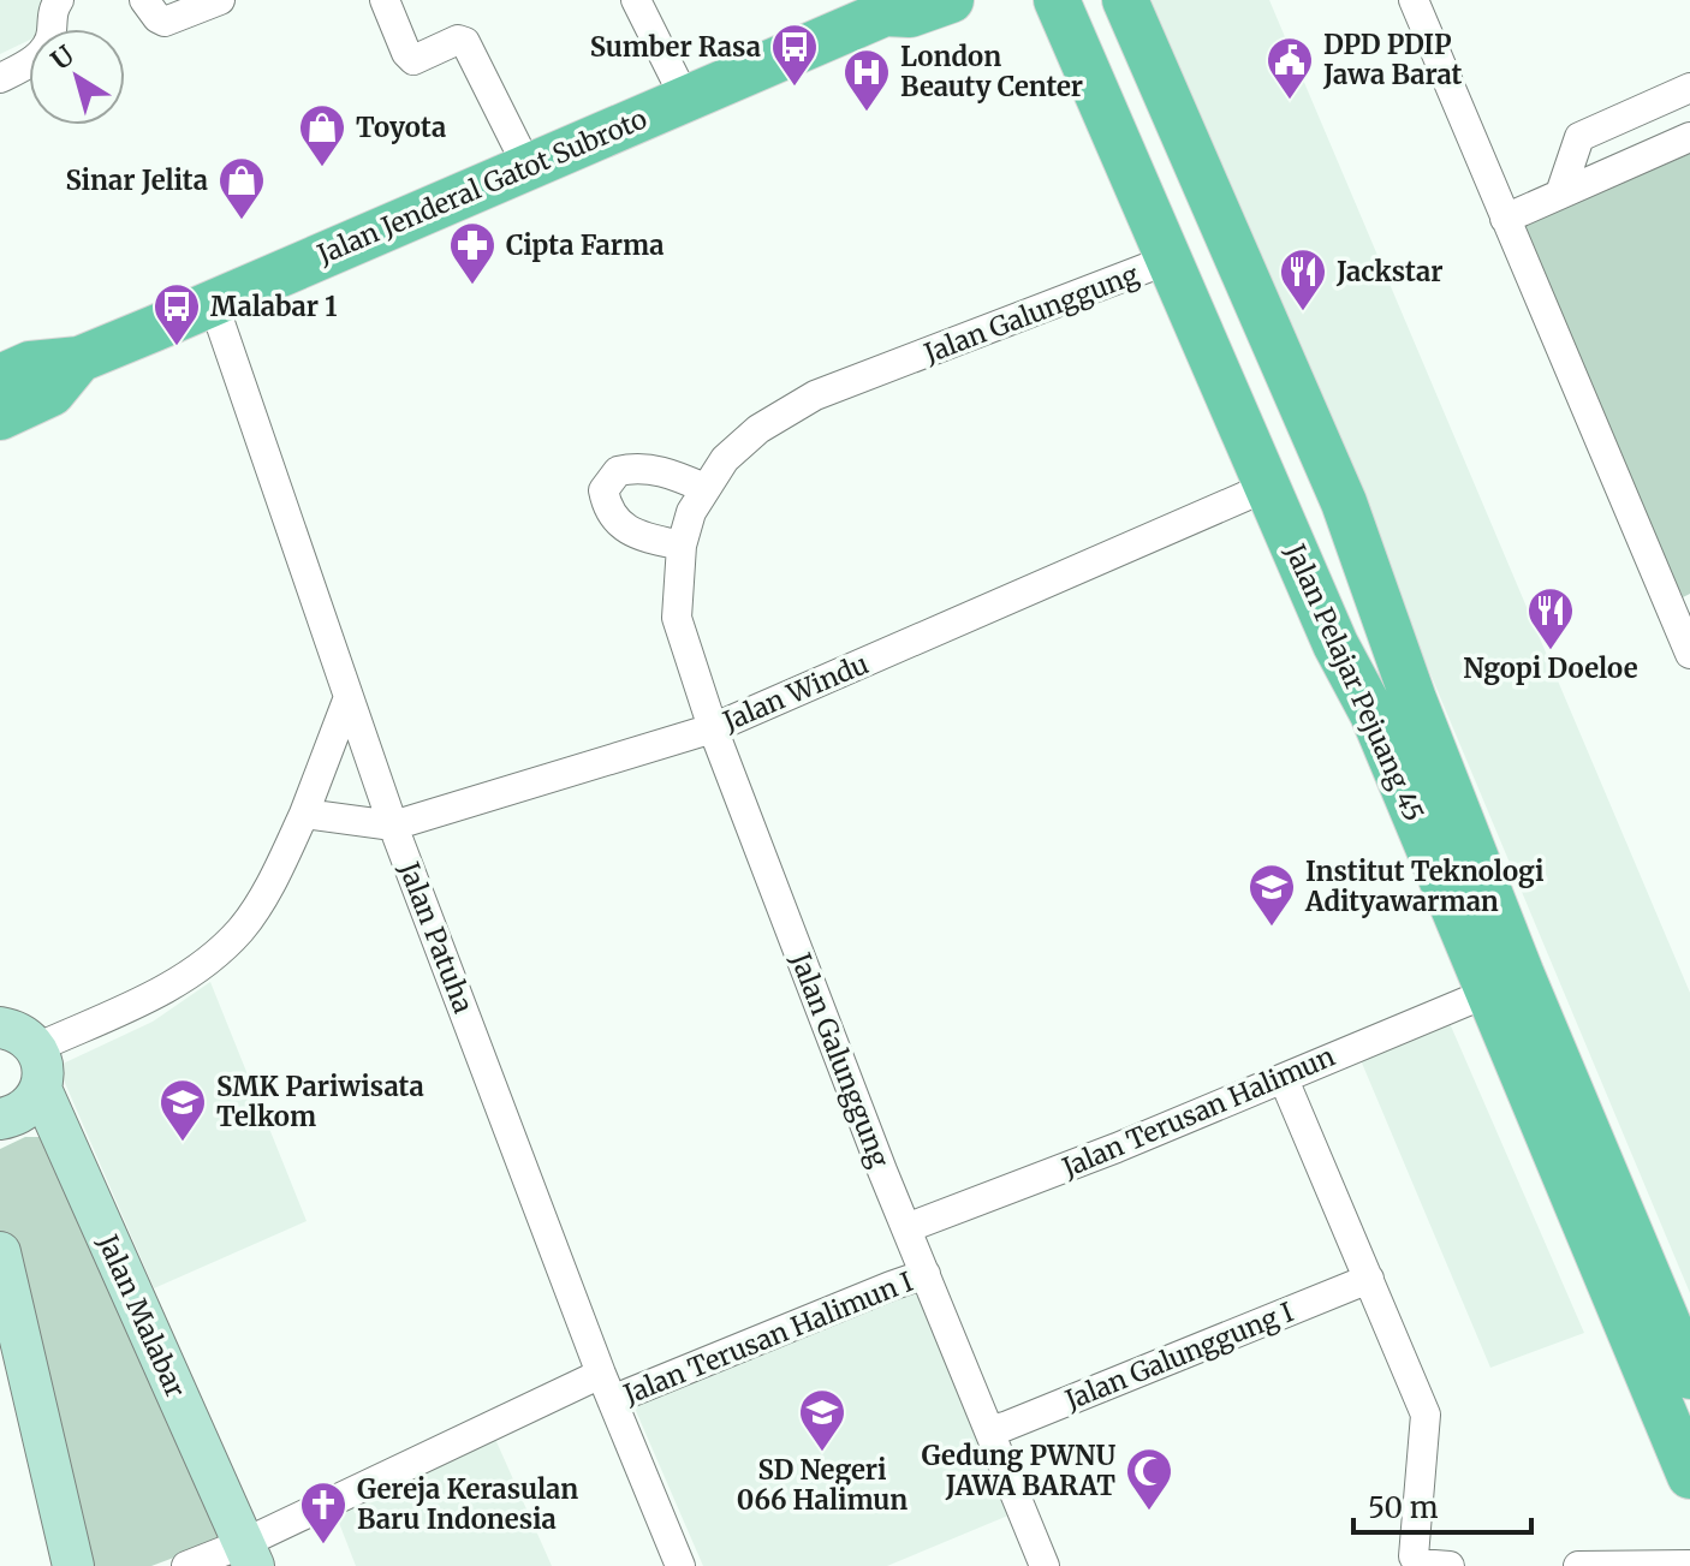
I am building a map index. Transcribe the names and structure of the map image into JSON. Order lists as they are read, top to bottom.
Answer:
{
  "streets": {
    "main road": ["Jalan Jenderal Gatot Subroto", "Jalan Pelajar Pejuang 45"],
    "street": [
      "Jalan Galunggung",
      "Jalan Windu",
      "Jalan Patuha",
      "Jalan Terusan Halimun",
      "Jalan Malabar",
      "Jalan Terusan Halimun I",
      "Jalan Galunggung I"
    ]
  },
  "crossings": [
    ["Jalan Jenderal Gatot Subroto", "Jalan Patuha"],
    ["Jalan Galunggung", "Jalan Windu"],
    ["Jalan Galunggung", "Jalan Terusan Halimun"],
    ["Jalan Galunggung", "Jalan Terusan Halimun I"],
    ["Jalan Galunggung", "Jalan Galunggung I"],
    ["Jalan Pelajar Pejuang 45", "Jalan Terusan Halimun"],
    ["Jalan Windu", "Jalan Patuha"],
    ["Jalan Patuha", "Jalan Terusan Halimun I"]
  ],
  "places": {
    "bus stop": ["Sumber Rasa", "Malabar 1"],
    "public building": ["DPD PDIP Jawa Barat"],
    "hospital": ["London Beauty Center"],
    "shop": ["Toyota", "Sinar Jelita"],
    "pharmacy": ["Cipta Farma"],
    "restaurant": ["Jackstar", "Ngopi Doeloe"],
    "school or university": ["Institut Teknologi Adityawarman", "SMK Pariwisata Telkom", "SD Negeri 066 Halimun"],
    "mosque": ["Gedung PWNU JAWA BARAT"],
    "church": ["Gereja Kerasulan Baru Indonesia"]
  },
  "scale_bar": "50 m",
  "north": "top left"
}
